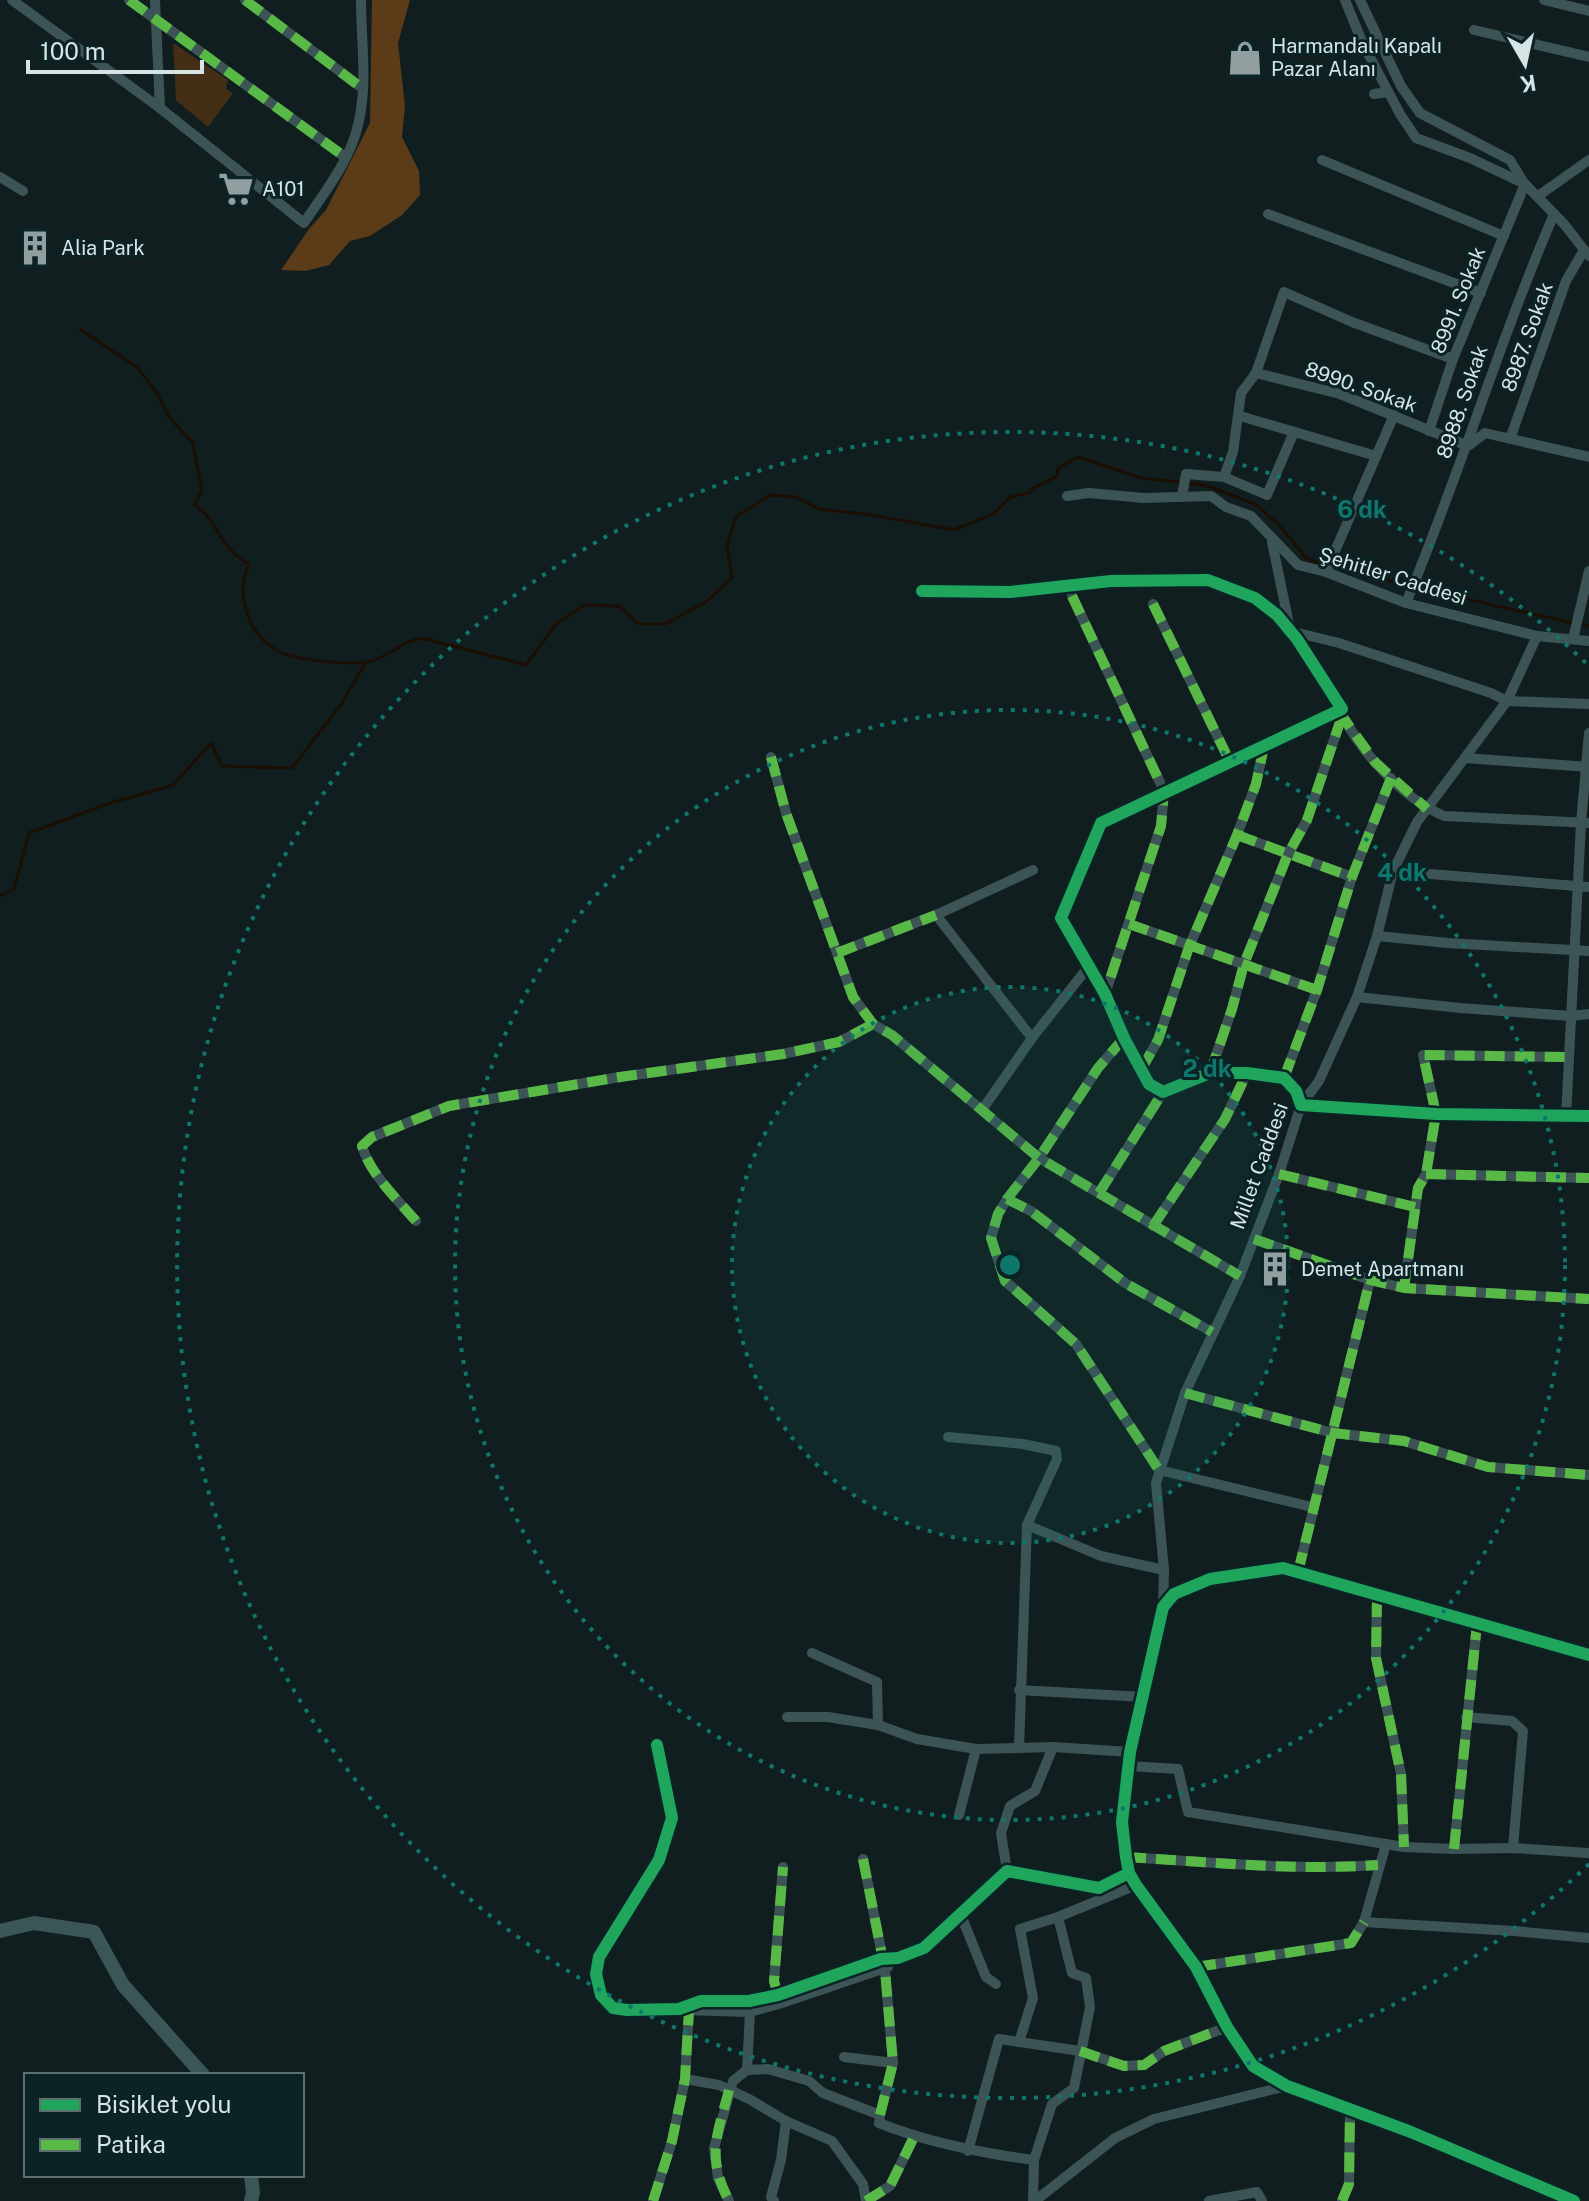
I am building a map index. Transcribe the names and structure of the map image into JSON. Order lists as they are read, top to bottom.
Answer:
{
  "streets": {
    "street": [
      "8991. Sokak",
      "8987. Sokak",
      "8990. Sokak",
      "8988. Sokak",
      "Şehitler Caddesi",
      "Millet Caddesi"
    ]
  },
  "crossings": [
    ["8991. Sokak", "8990. Sokak"],
    ["8990. Sokak", "8988. Sokak"],
    ["8988. Sokak", "Şehitler Caddesi"],
    ["Şehitler Caddesi", "Millet Caddesi"]
  ],
  "places": {
    "shop": ["Harmandalı Kapalı Pazar Alanı"],
    "supermarket": ["A101"],
    "building": ["Alia Park", "Demet Apartmanı"]
  },
  "legend": ["Bisiklet yolu", "Patika"],
  "scale_bar": "100 m",
  "north": "bottom",
  "rings": ["6 dk", "4 dk", "2 dk"]
}
